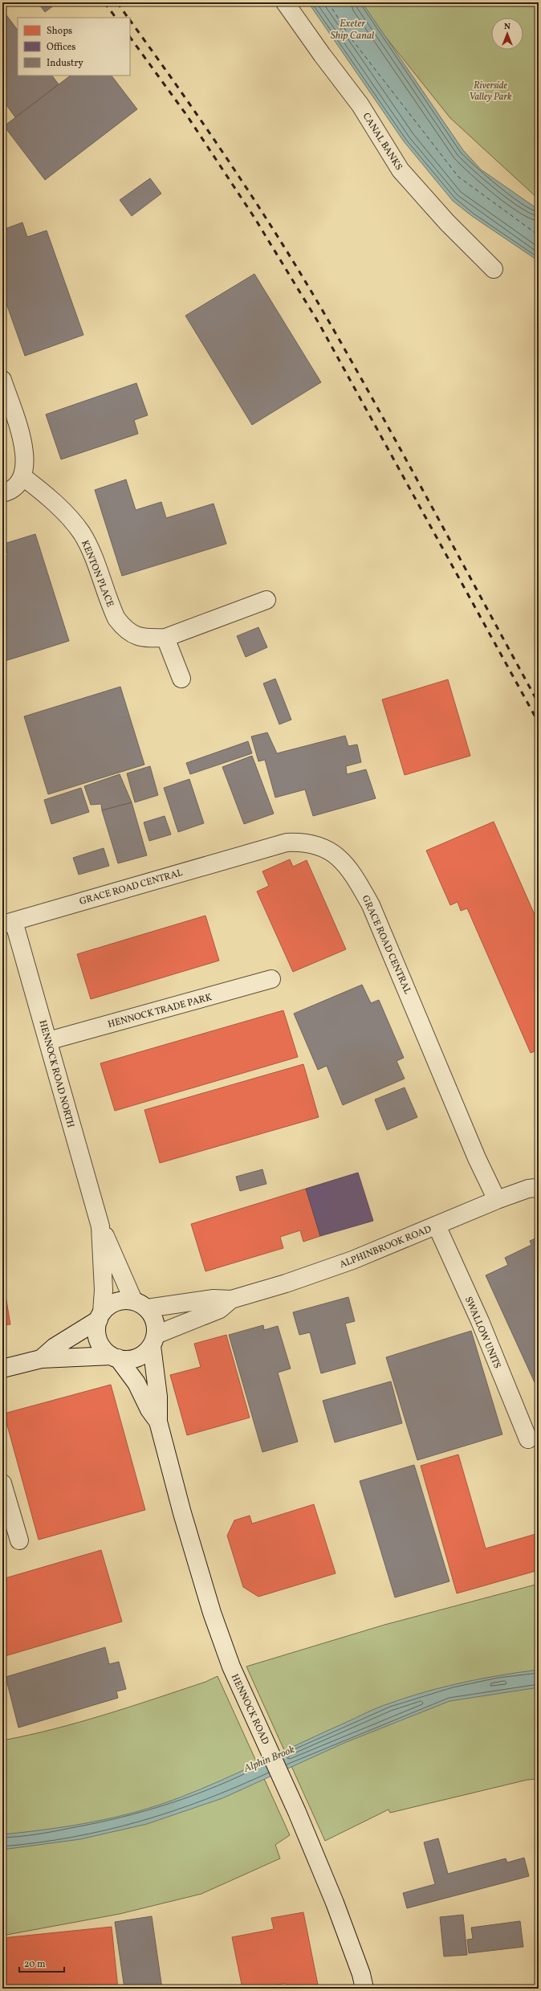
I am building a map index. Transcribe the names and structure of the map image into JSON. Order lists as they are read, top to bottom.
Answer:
{
  "streets": {
    "street": [
      "CANAL BANKS",
      "KENTON PLACE",
      "GRACE ROAD CENTRAL",
      "HENNOCK TRADE PARK",
      "HENNOCK ROAD NORTH",
      "ALPHINBROOK ROAD",
      "SWALLOW UNITS",
      "HENNOCK ROAD"
    ]
  },
  "crossings": [
    ["GRACE ROAD CENTRAL", "HENNOCK ROAD NORTH"],
    ["GRACE ROAD CENTRAL", "ALPHINBROOK ROAD"],
    ["HENNOCK TRADE PARK", "HENNOCK ROAD NORTH"],
    ["HENNOCK ROAD NORTH", "ALPHINBROOK ROAD"],
    ["HENNOCK ROAD NORTH", "HENNOCK ROAD"],
    ["ALPHINBROOK ROAD", "SWALLOW UNITS"],
    ["ALPHINBROOK ROAD", "HENNOCK ROAD"]
  ],
  "water": ["Exeter Ship Canal", "Alphin Brook"],
  "parks": ["Riverside Valley Park"],
  "legend": ["Shops", "Offices", "Industry"],
  "scale_bar": "20 m",
  "north": "top"
}
